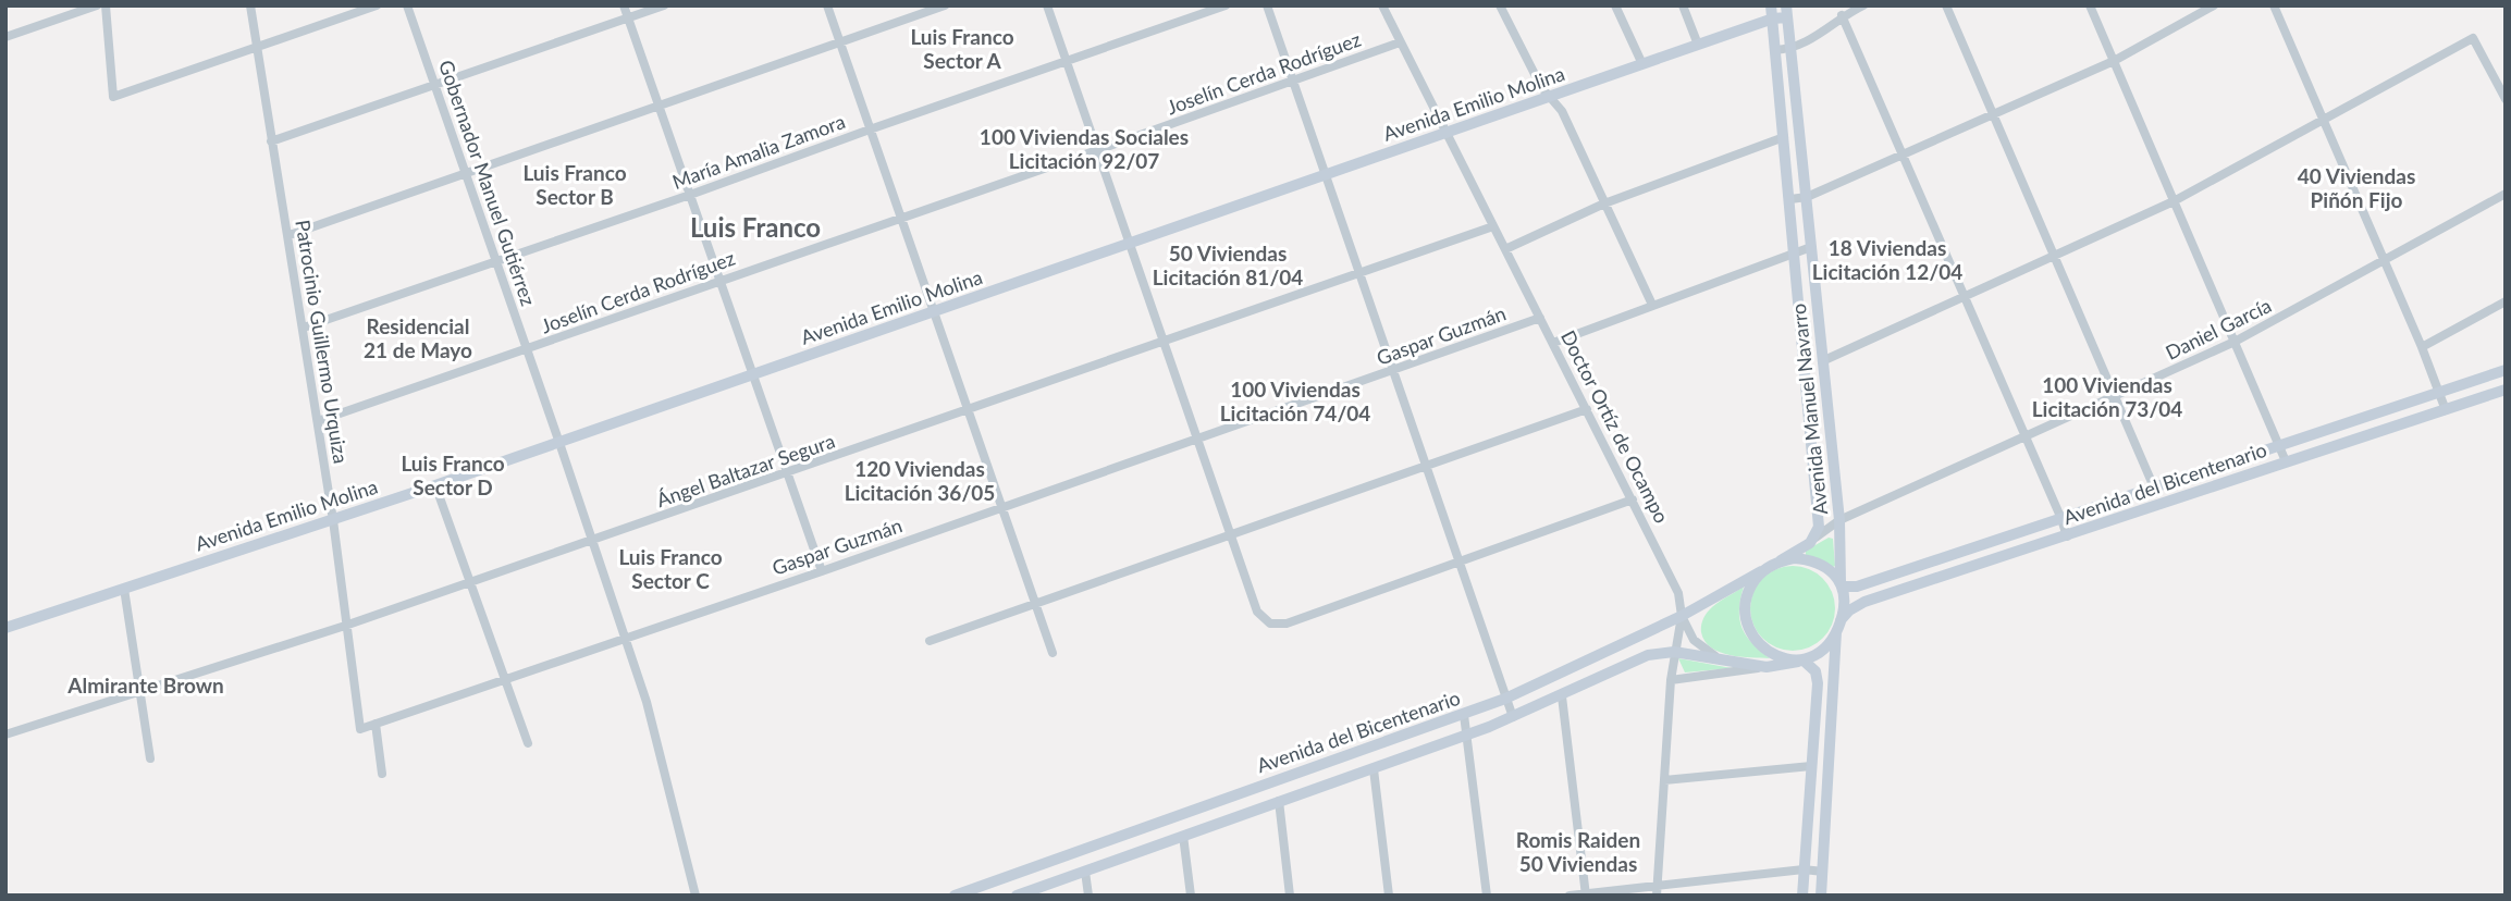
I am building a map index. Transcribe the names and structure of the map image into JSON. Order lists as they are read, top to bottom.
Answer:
{
  "streets": {
    "main road": ["Avenida Emilio Molina", "Avenida Manuel Navarro", "Avenida del Bicentenario"],
    "street": [
      "Joselín Cerda Rodríguez",
      "María Amalia Zamora",
      "Gobernador Manuel Gutiérrez",
      "Daniel García",
      "Gaspar Guzmán",
      "Patrocinio Guillermo Urquiza",
      "Doctor Ortíz de Ocampo",
      "Ángel Baltazar Segura"
    ]
  },
  "crossings": [
    ["Joselín Cerda Rodríguez", "Gobernador Manuel Gutiérrez"],
    ["Joselín Cerda Rodríguez", "Patrocinio Guillermo Urquiza"],
    ["Joselín Cerda Rodríguez", "Doctor Ortíz de Ocampo"],
    ["Avenida Emilio Molina", "Gobernador Manuel Gutiérrez"],
    ["Avenida Emilio Molina", "Patrocinio Guillermo Urquiza"],
    ["Avenida Emilio Molina", "Avenida Manuel Navarro"],
    ["Avenida Emilio Molina", "Doctor Ortíz de Ocampo"],
    ["María Amalia Zamora", "Gobernador Manuel Gutiérrez"],
    ["María Amalia Zamora", "Patrocinio Guillermo Urquiza"],
    ["Gobernador Manuel Gutiérrez", "Gaspar Guzmán"],
    ["Gobernador Manuel Gutiérrez", "Ángel Baltazar Segura"],
    ["Daniel García", "Avenida Manuel Navarro"],
    ["Gaspar Guzmán", "Patrocinio Guillermo Urquiza"],
    ["Gaspar Guzmán", "Doctor Ortíz de Ocampo"],
    ["Patrocinio Guillermo Urquiza", "Ángel Baltazar Segura"],
    ["Avenida Manuel Navarro", "Avenida del Bicentenario"],
    ["Doctor Ortíz de Ocampo", "Ángel Baltazar Segura"],
    ["Doctor Ortíz de Ocampo", "Avenida del Bicentenario"]
  ],
  "districts": [
    "Luis Franco Sector A",
    "100 Viviendas Sociales Licitación 92/07",
    "Luis Franco Sector B",
    "40 Viviendas Piñón Fijo",
    "Luis Franco",
    "18 Viviendas Licitación 12/04",
    "50 Viviendas Licitación 81/04",
    "Residencial 21 de Mayo",
    "100 Viviendas Licitación 73/04",
    "100 Viviendas Licitación 74/04",
    "Luis Franco Sector D",
    "120 Viviendas Licitación 36/05",
    "Luis Franco Sector C",
    "Almirante Brown",
    "Romis Raiden 50 Viviendas"
  ]
}
